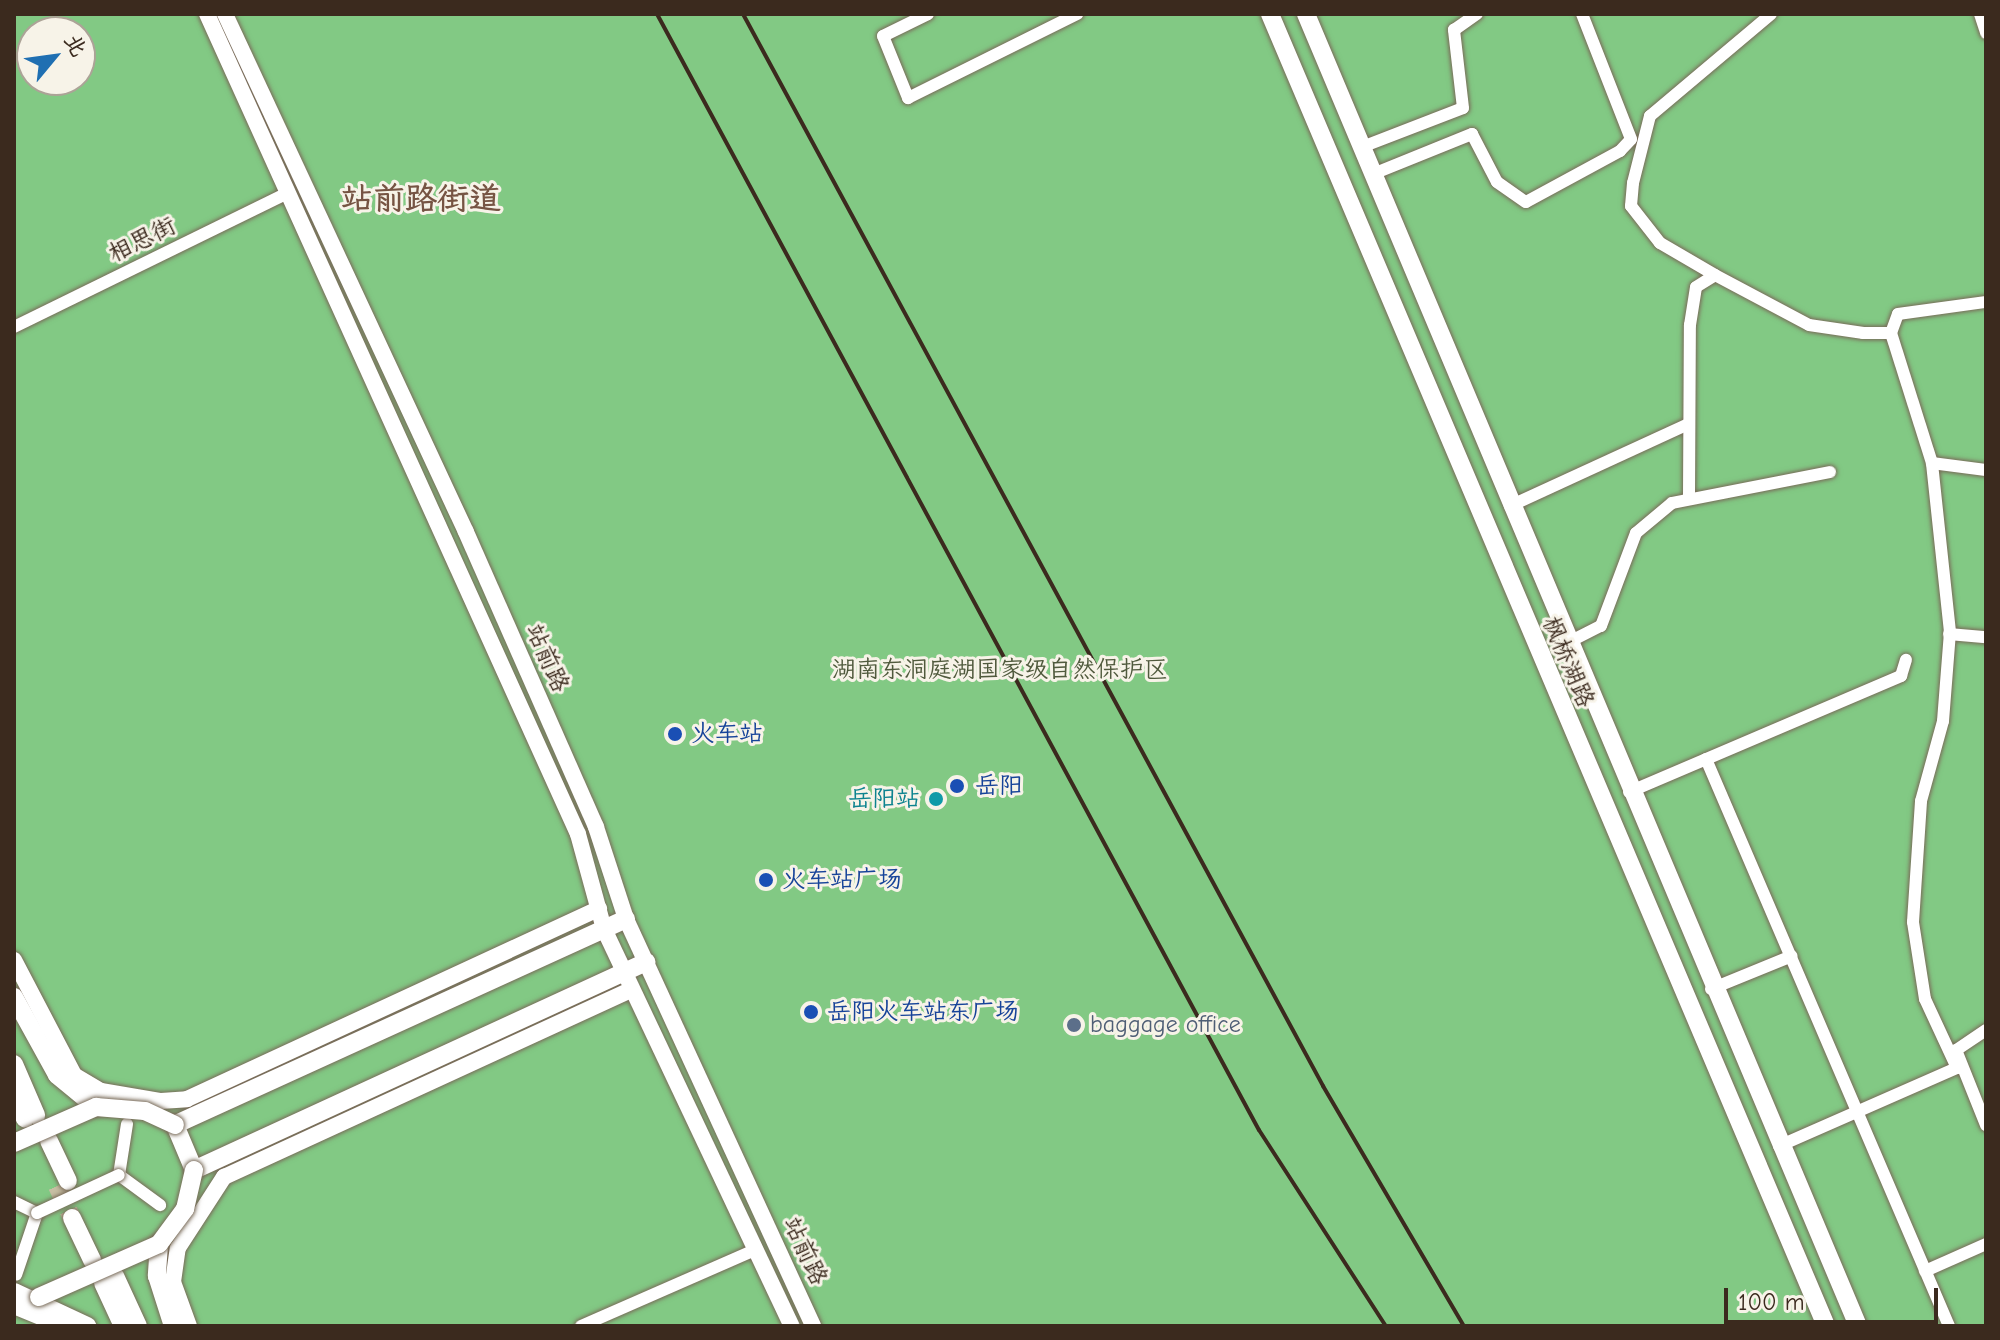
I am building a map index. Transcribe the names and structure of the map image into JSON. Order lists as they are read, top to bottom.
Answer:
{
  "streets": {
    "main road": ["站前路", "枫桥湖路"],
    "street": ["相思街"]
  },
  "crossings": [
    ["相思街", "站前路"]
  ],
  "districts": ["站前路街道"],
  "parks": ["湖南东洞庭湖国家级自然保护区"],
  "places": [
    "火车站",
    "岳阳",
    "岳阳站",
    "火车站广场",
    "岳阳火车站东广场",
    "baggage office"
  ],
  "scale_bar": "100 m",
  "north": "top right"
}
